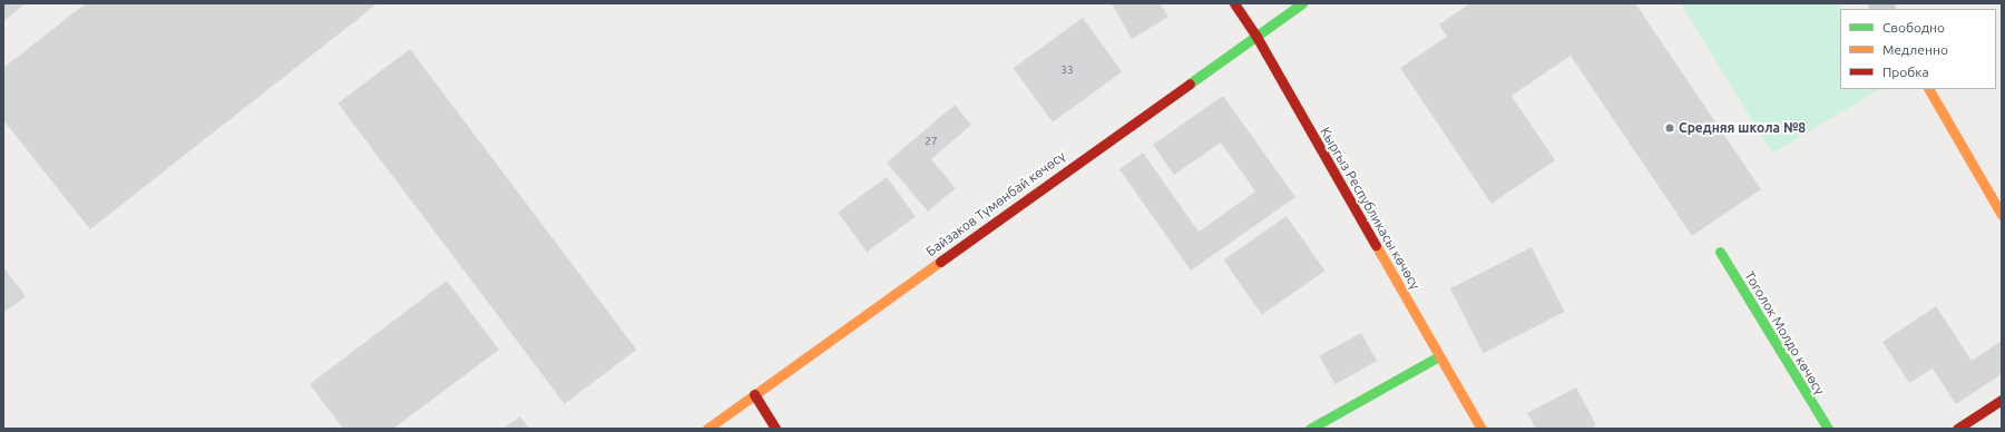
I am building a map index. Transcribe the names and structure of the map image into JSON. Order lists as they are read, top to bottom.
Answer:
{
  "streets": {
    "main road": ["Байзаков Түмөнбай көчөсү", "Кыргыз Республикасы көчөсү", "Тоголок Молдо көчөсү"]
  },
  "crossings": [
    ["Байзаков Түмөнбай көчөсү", "Кыргыз Республикасы көчөсү"]
  ],
  "places": ["Средняя школа №8"],
  "house_numbers": ["33", "27"],
  "legend": ["Свободно", "Медленно", "Пробка"]
}
